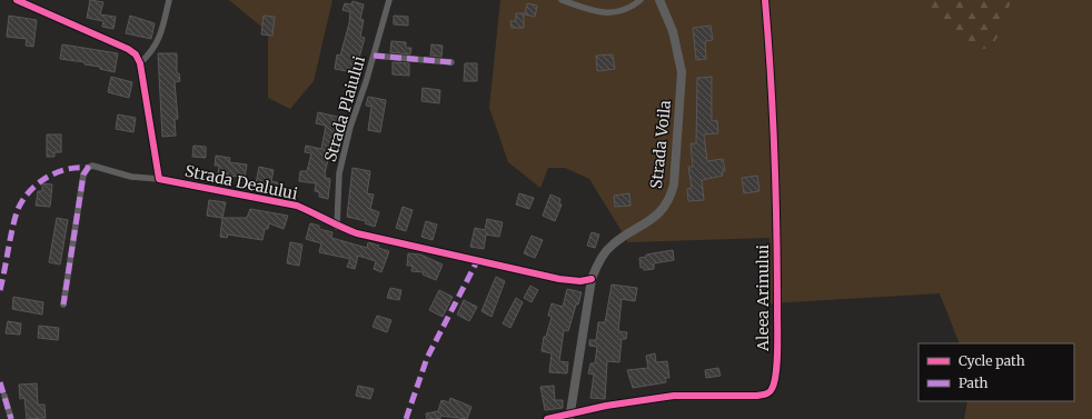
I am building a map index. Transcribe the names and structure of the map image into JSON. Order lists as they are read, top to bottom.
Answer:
{
  "streets": {
    "main road": ["Strada Voila"],
    "street": ["Strada Plaiului", "Strada Dealului", "Aleea Arinului"]
  },
  "crossings": [
    ["Strada Plaiului", "Strada Dealului"],
    ["Strada Voila", "Strada Dealului"],
    ["Strada Voila", "Aleea Arinului"]
  ],
  "legend": ["Cycle path", "Path"]
}
